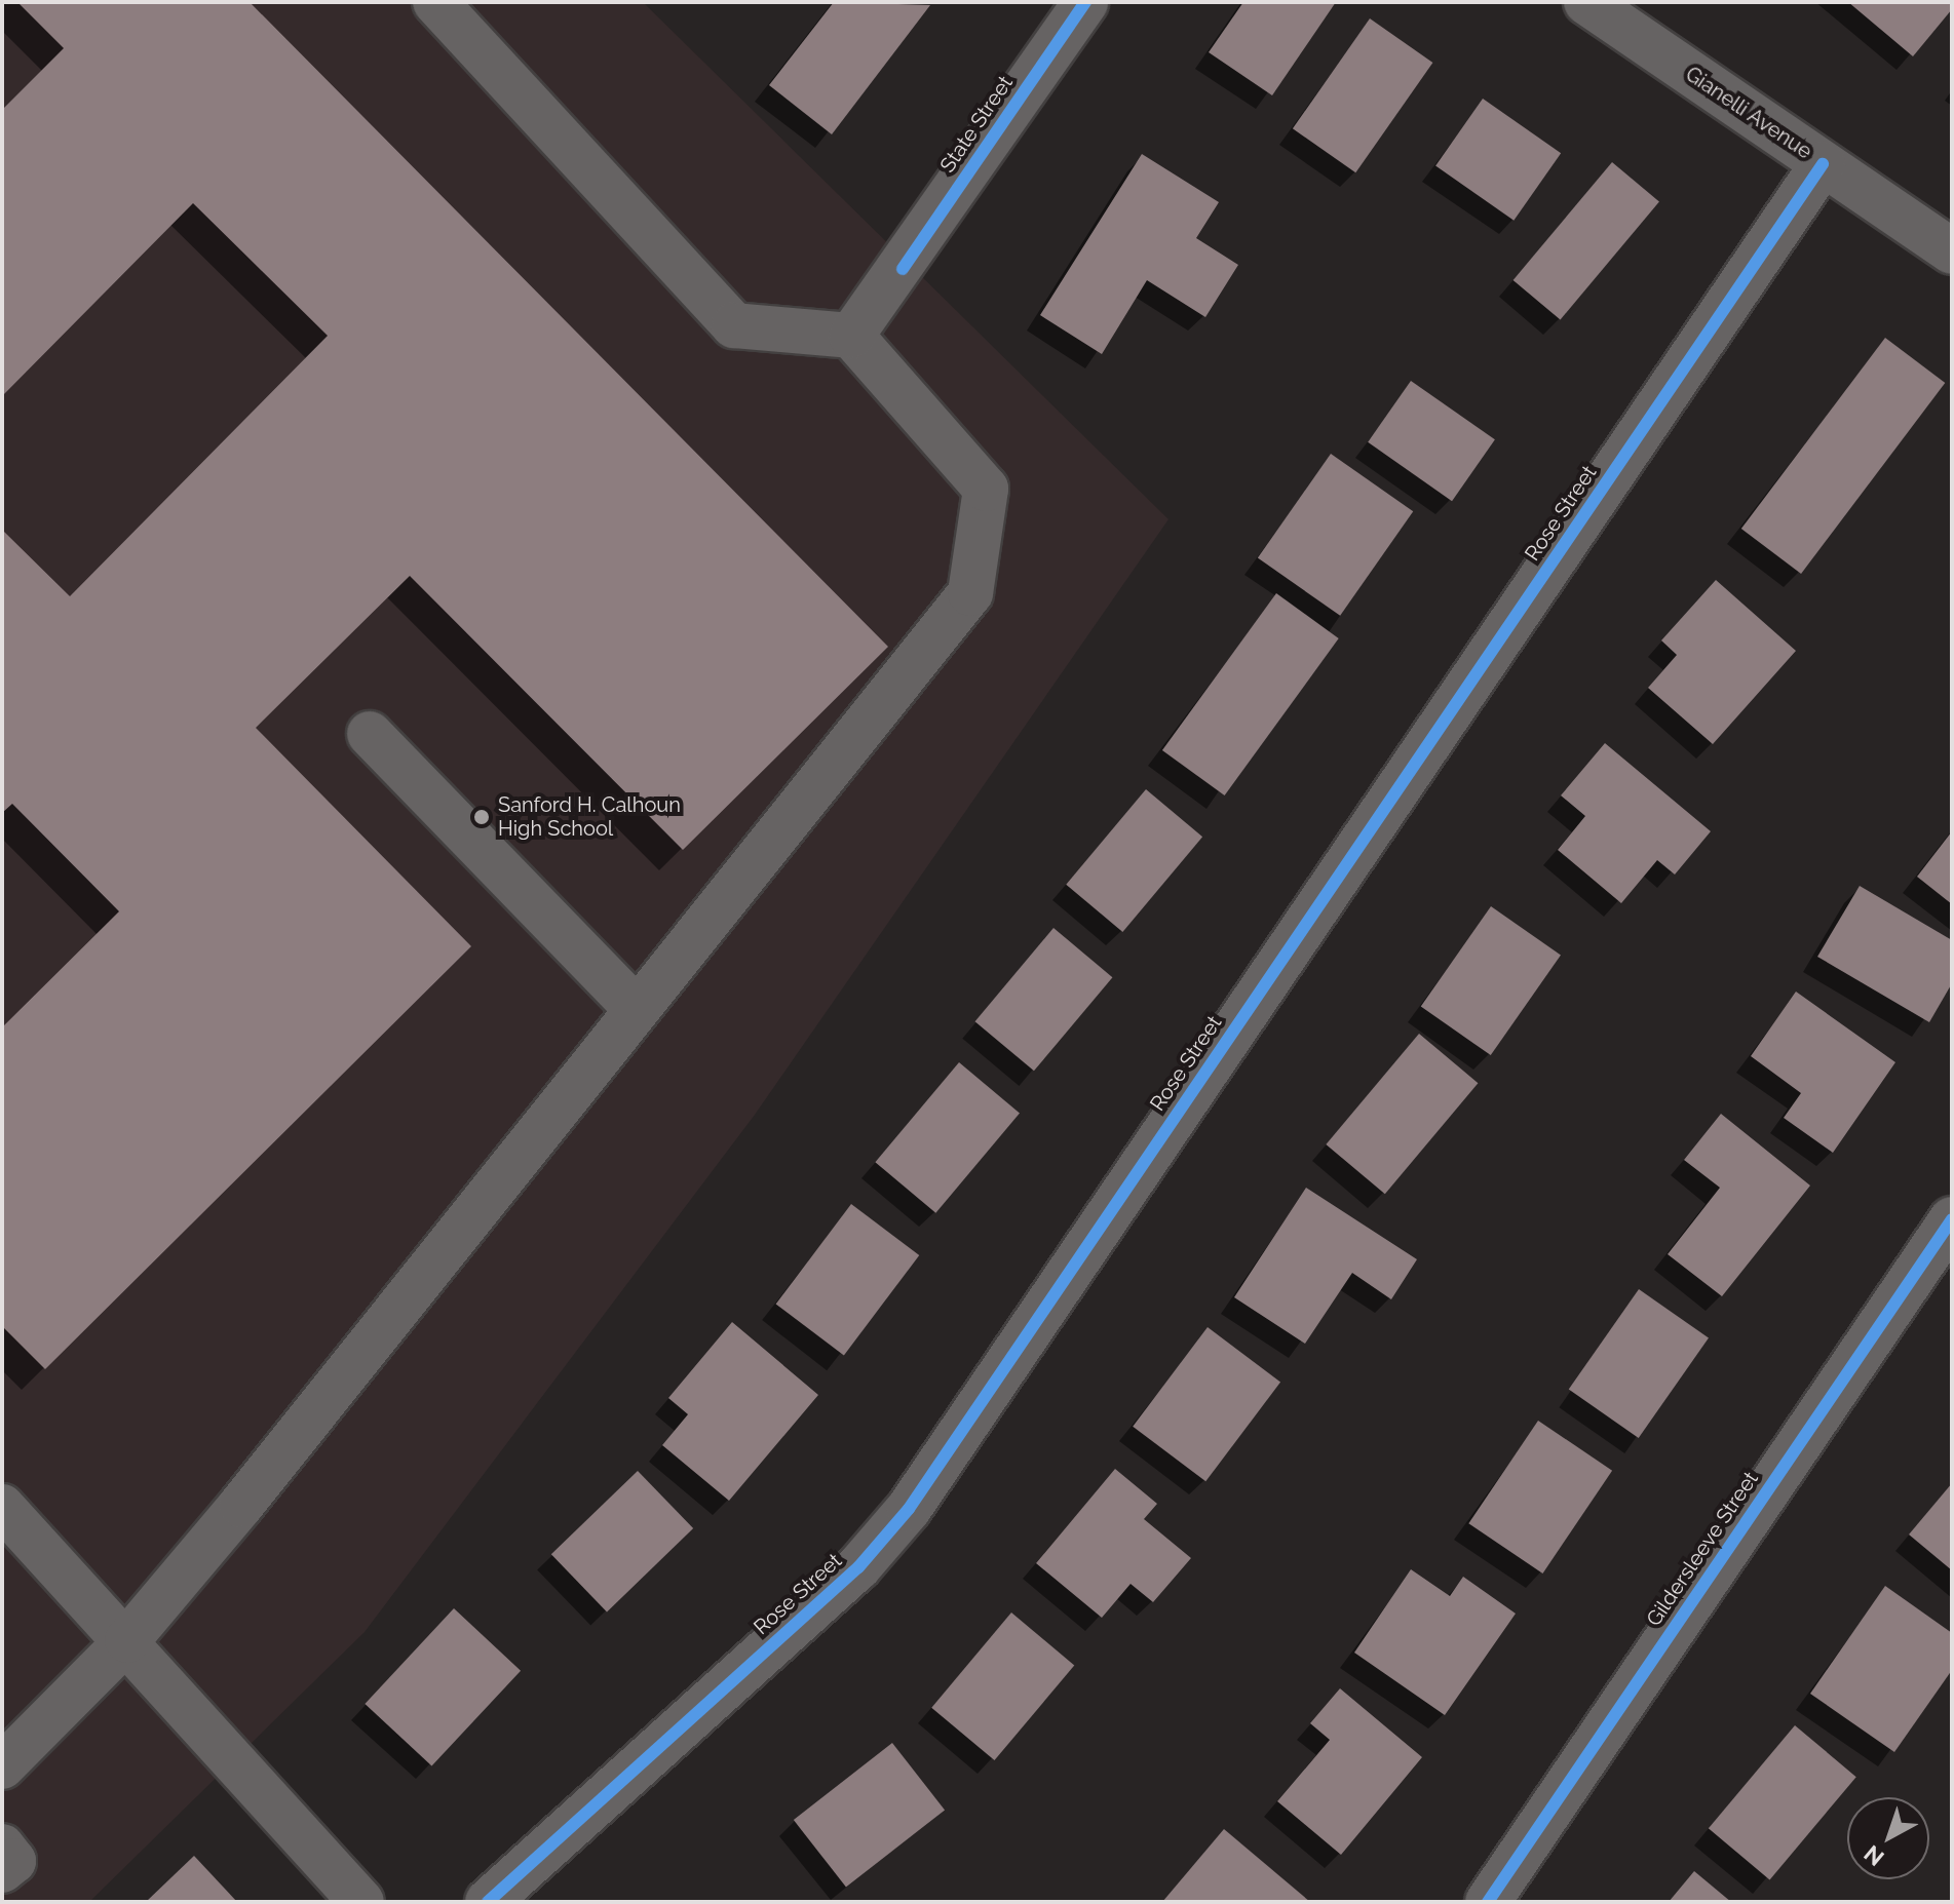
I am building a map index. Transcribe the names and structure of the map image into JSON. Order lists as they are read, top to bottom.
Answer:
{
  "streets": {
    "street": [
      "Gianelli Avenue",
      "State Street",
      "Rose Street",
      "Gildersleeve Street"
    ]
  },
  "crossings": [
    ["Gianelli Avenue", "Rose Street"]
  ],
  "places": ["Sanford H. Calhoun High School"],
  "north": "bottom left"
}
